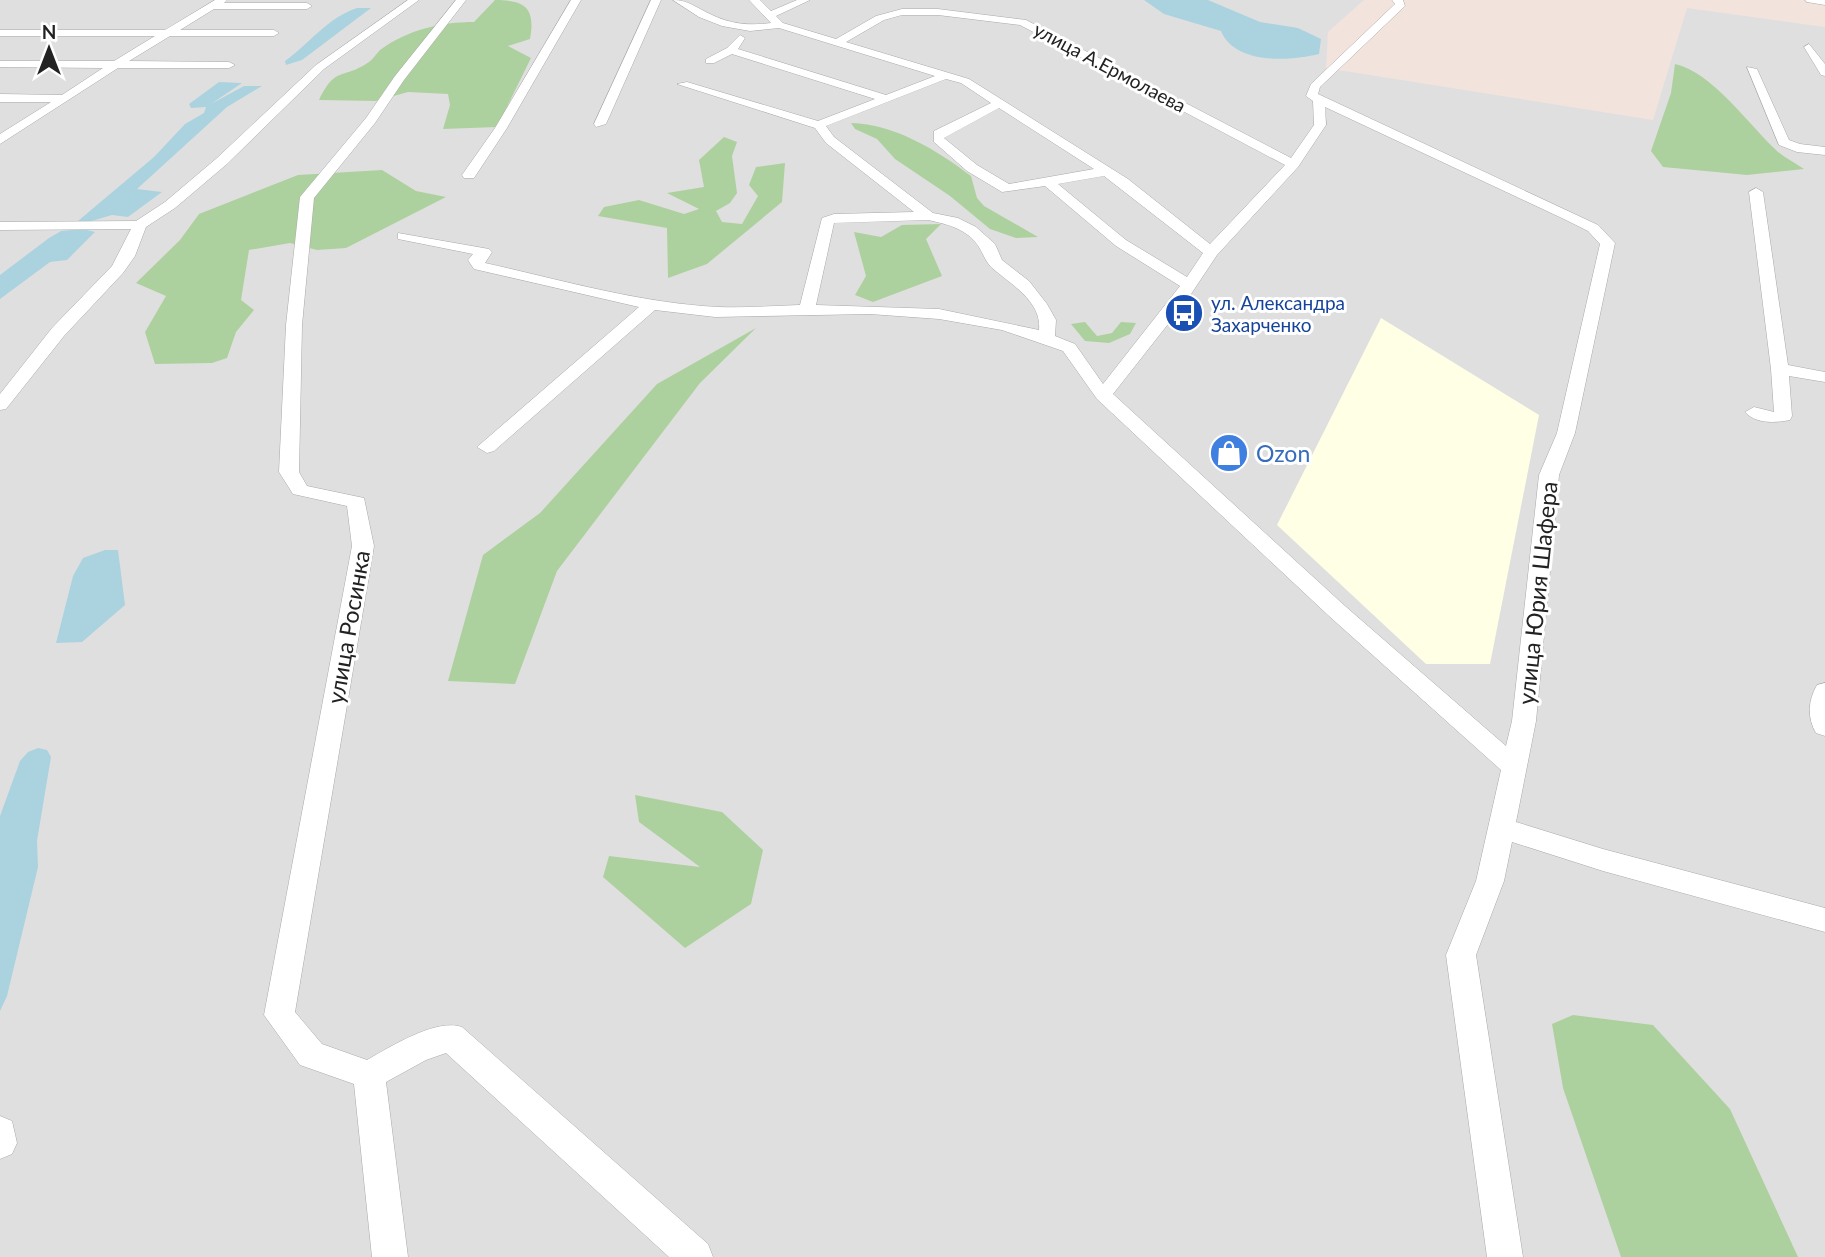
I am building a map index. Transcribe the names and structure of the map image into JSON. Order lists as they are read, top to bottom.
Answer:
{
  "streets": {
    "street": ["улица А.Ермолаева", "улица Юрия Шафера", "улица Росинка"]
  },
  "places": {
    "bus stop": ["ул. Александра Захарченко"],
    "shop": ["Ozon"]
  },
  "north": "top"
}
